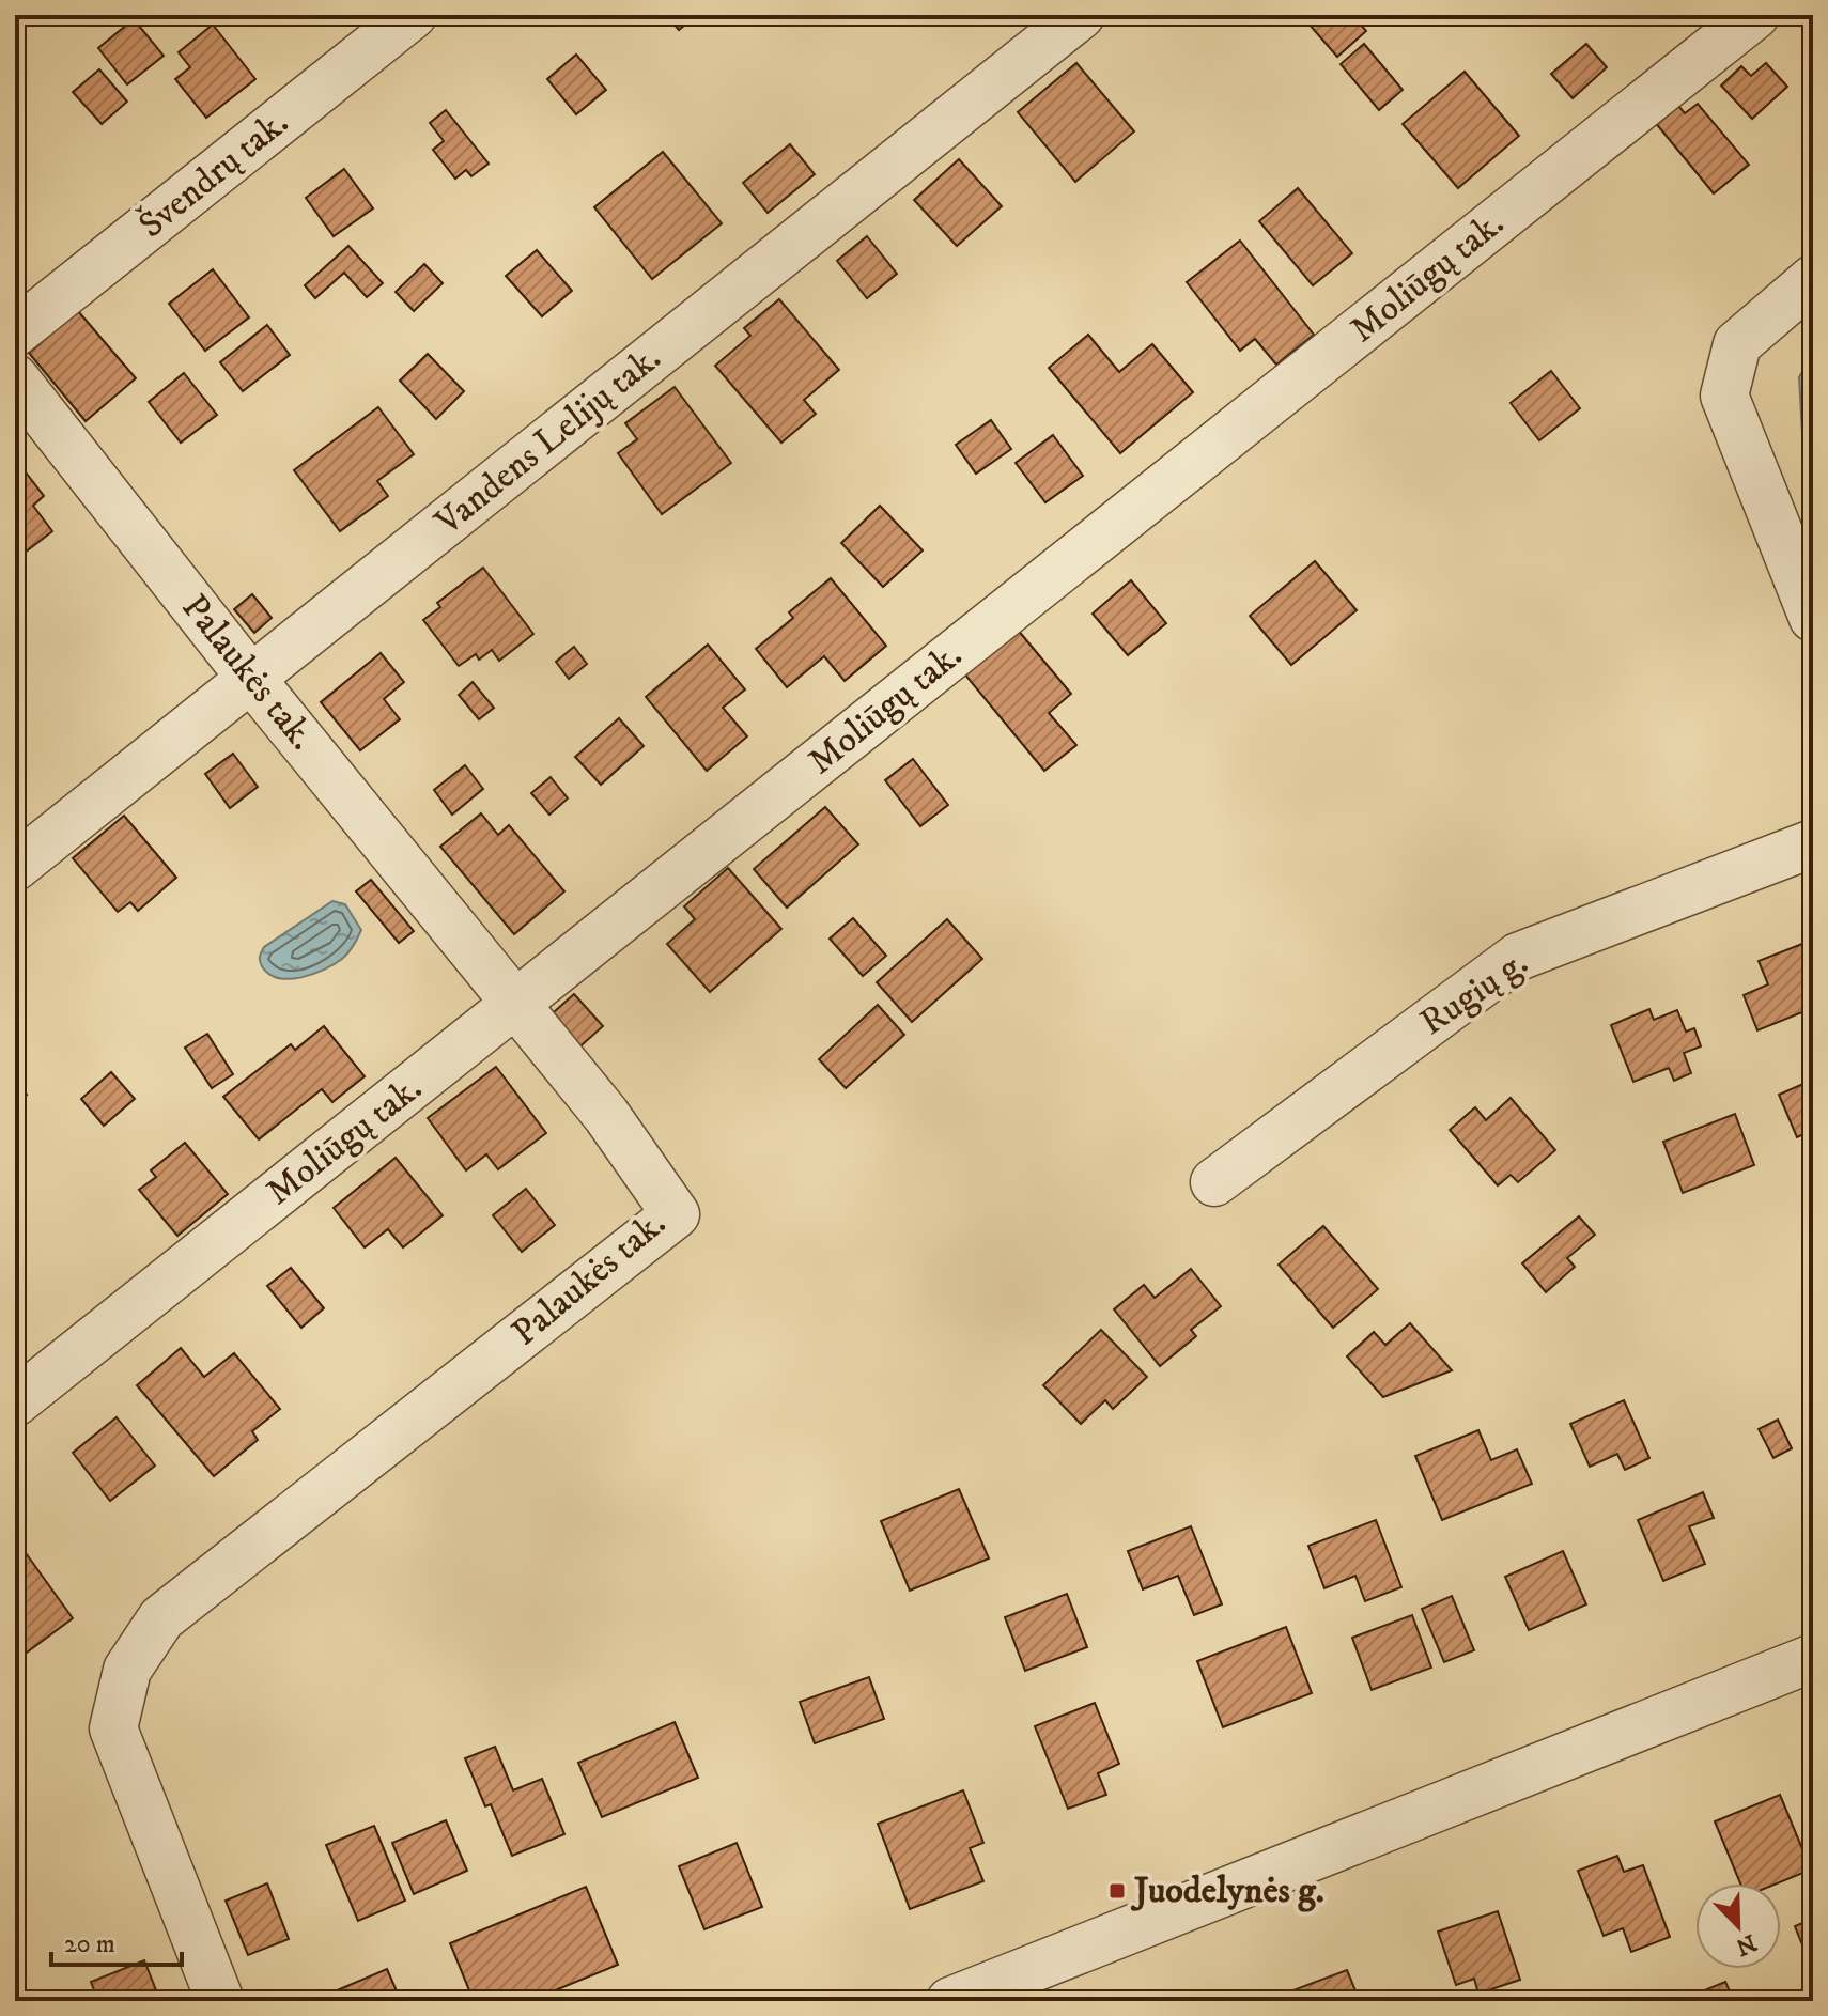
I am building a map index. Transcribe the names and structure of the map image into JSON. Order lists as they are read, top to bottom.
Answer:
{
  "streets": {
    "street": [
      "Švendrų tak.",
      "Moliūgų tak.",
      "Vandens Lelijų tak.",
      "Palaukės tak.",
      "Rugių g."
    ]
  },
  "crossings": [
    ["Moliūgų tak.", "Palaukės tak."],
    ["Vandens Lelijų tak.", "Palaukės tak."]
  ],
  "places": {
    "transit": ["Juodelynės g."]
  },
  "scale_bar": "20 m",
  "north": "bottom right"
}
